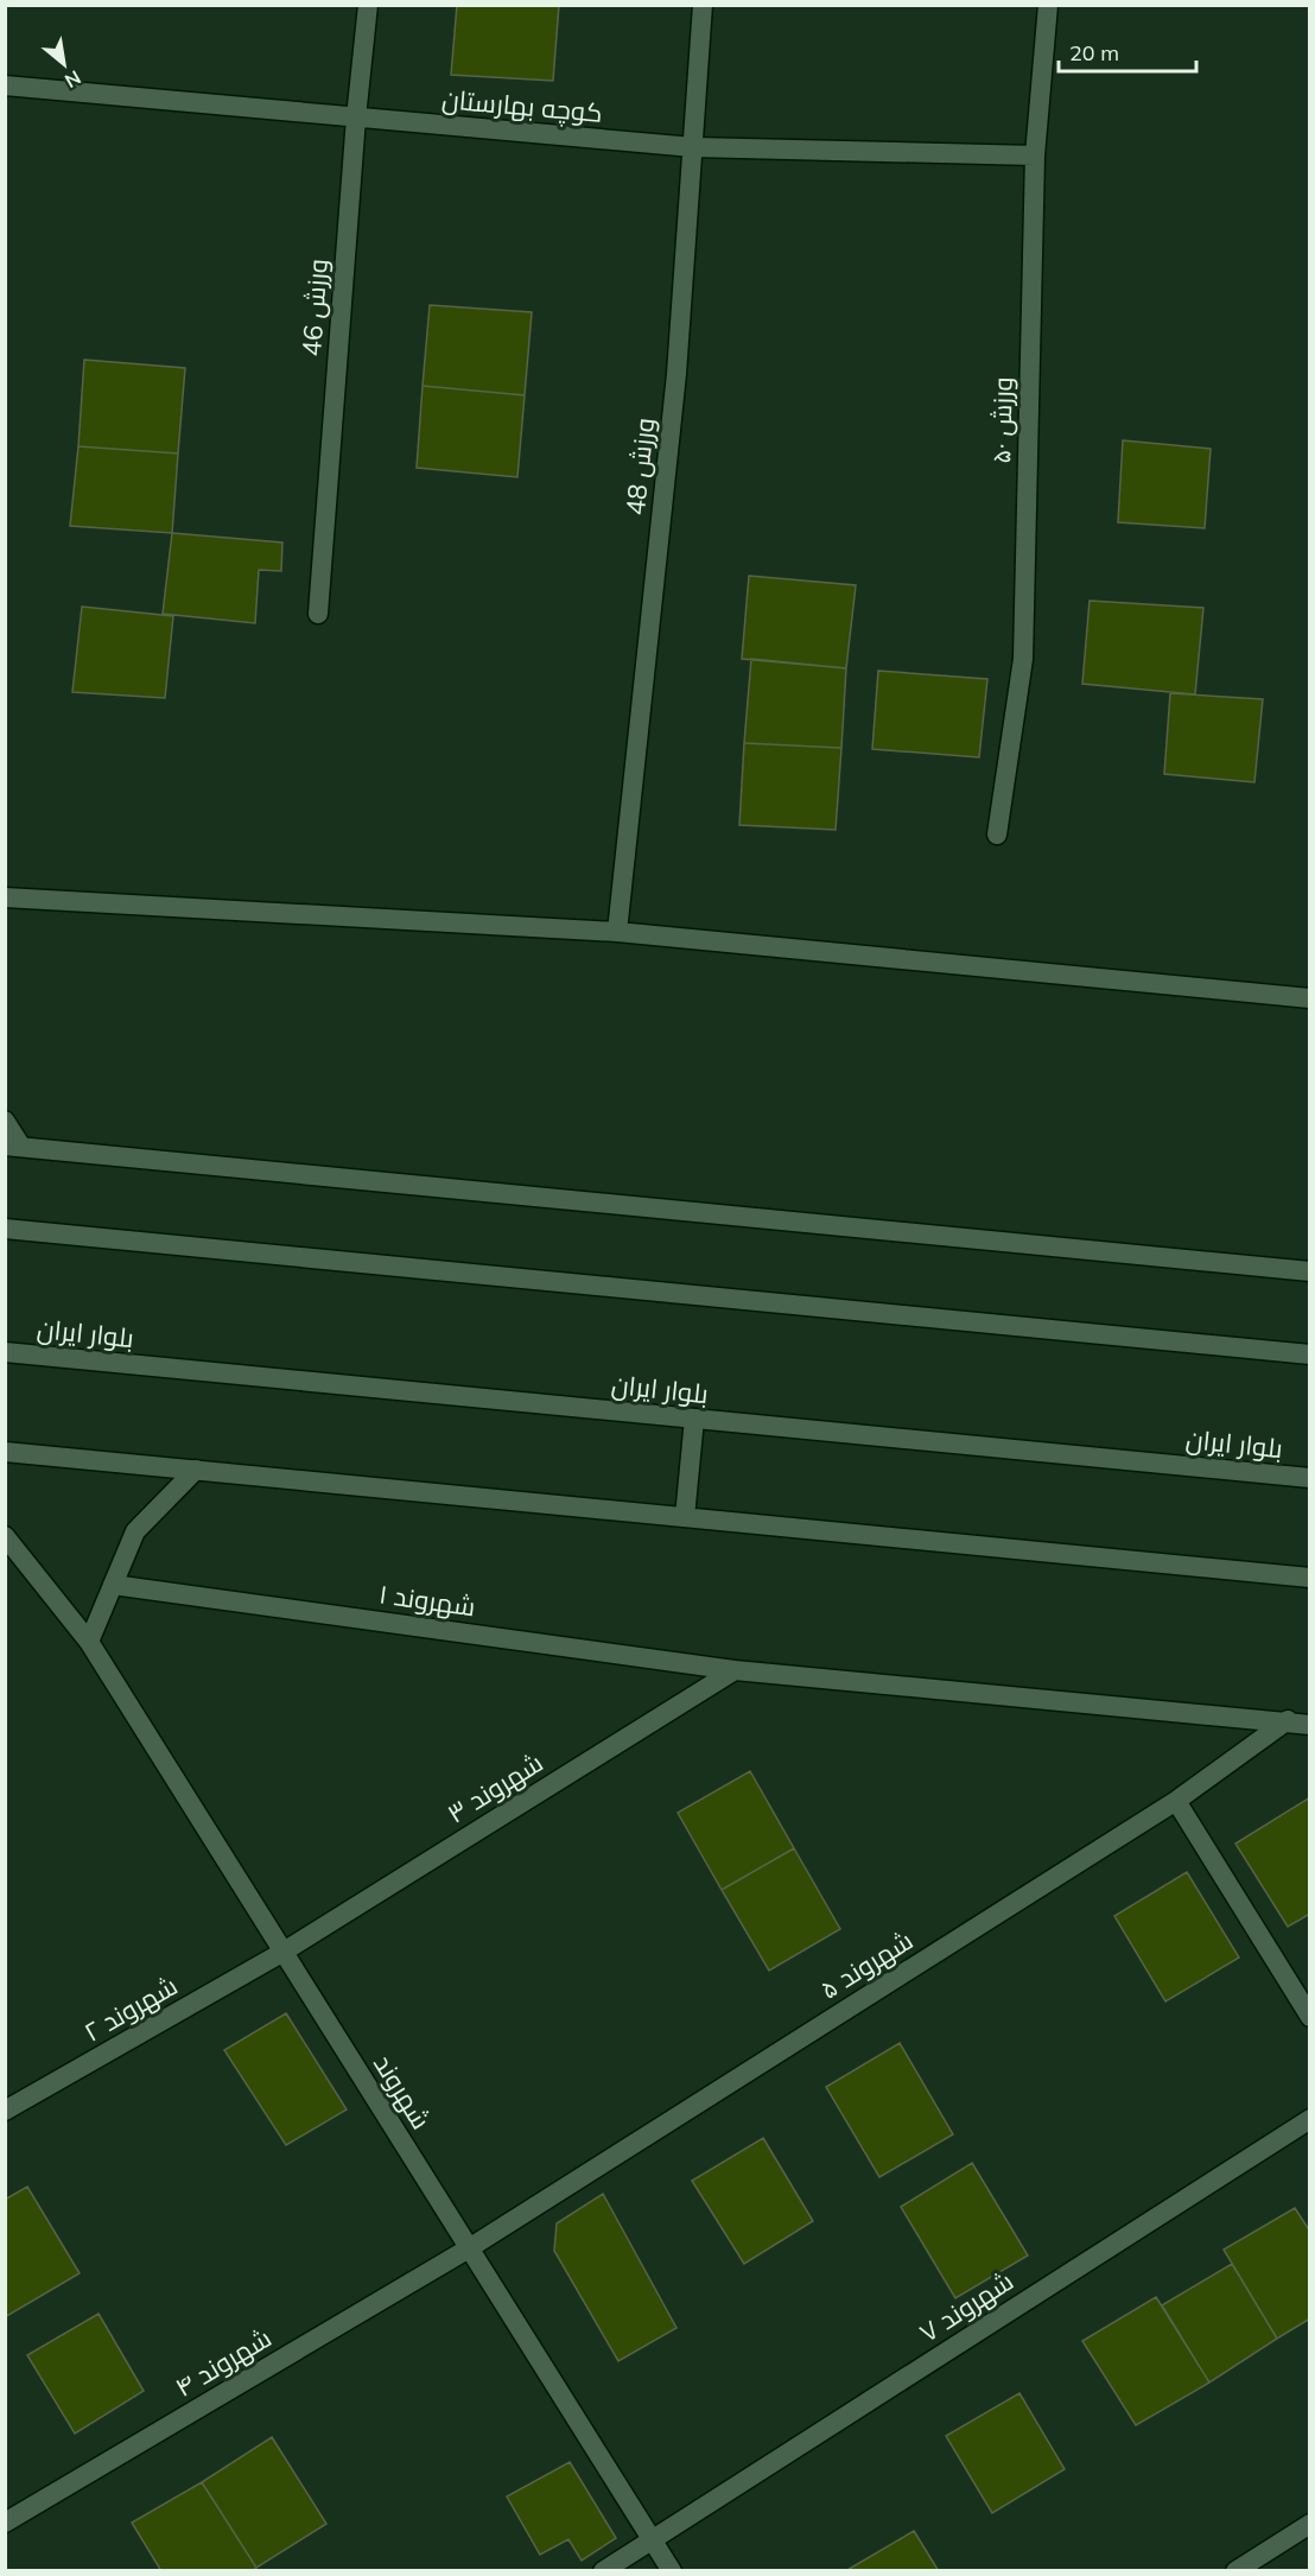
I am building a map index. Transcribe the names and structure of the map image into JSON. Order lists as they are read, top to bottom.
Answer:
{
  "streets": {
    "street": [
      "کوچه بهارستان",
      "ورزش 46",
      "ورزش ۵٠",
      "ورزش 48",
      "بلوار ایران",
      "شهروند ۱",
      "شهروند ۳",
      "شهروند ۵",
      "شهروند ۲",
      "شهروند",
      "شهروند ۷",
      "شهروند ۴"
    ]
  },
  "crossings": [
    ["کوچه بهارستان", "ورزش 46"],
    ["کوچه بهارستان", "ورزش ۵٠"],
    ["کوچه بهارستان", "ورزش 48"],
    ["شهروند ۱", "شهروند ۳"],
    ["شهروند ۱", "شهروند ۵"],
    ["شهروند ۳", "شهروند ۲"],
    ["شهروند ۳", "شهروند"],
    ["شهروند ۵", "شهروند"],
    ["شهروند ۵", "شهروند ۴"],
    ["شهروند ۲", "شهروند"],
    ["شهروند", "شهروند ۷"],
    ["شهروند", "شهروند ۴"]
  ],
  "scale_bar": "20 m",
  "north": "bottom right"
}
